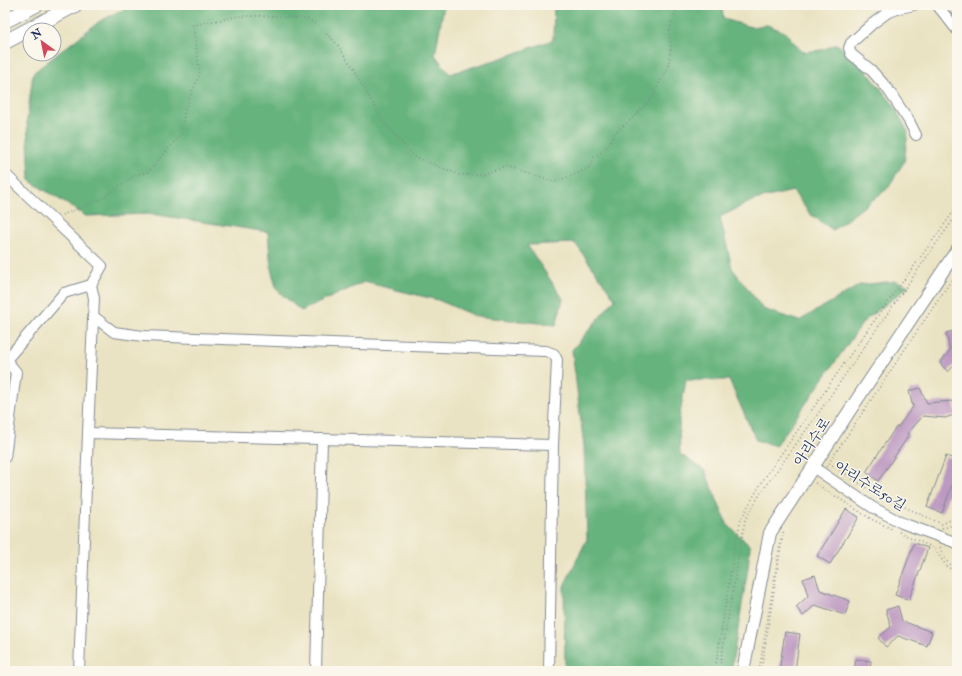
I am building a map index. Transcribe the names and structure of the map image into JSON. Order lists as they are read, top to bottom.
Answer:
{
  "streets": {
    "main road": ["아리수로"],
    "street": ["아리수로50길"]
  },
  "crossings": [
    ["아리수로", "아리수로50길"]
  ],
  "north": "top left"
}
